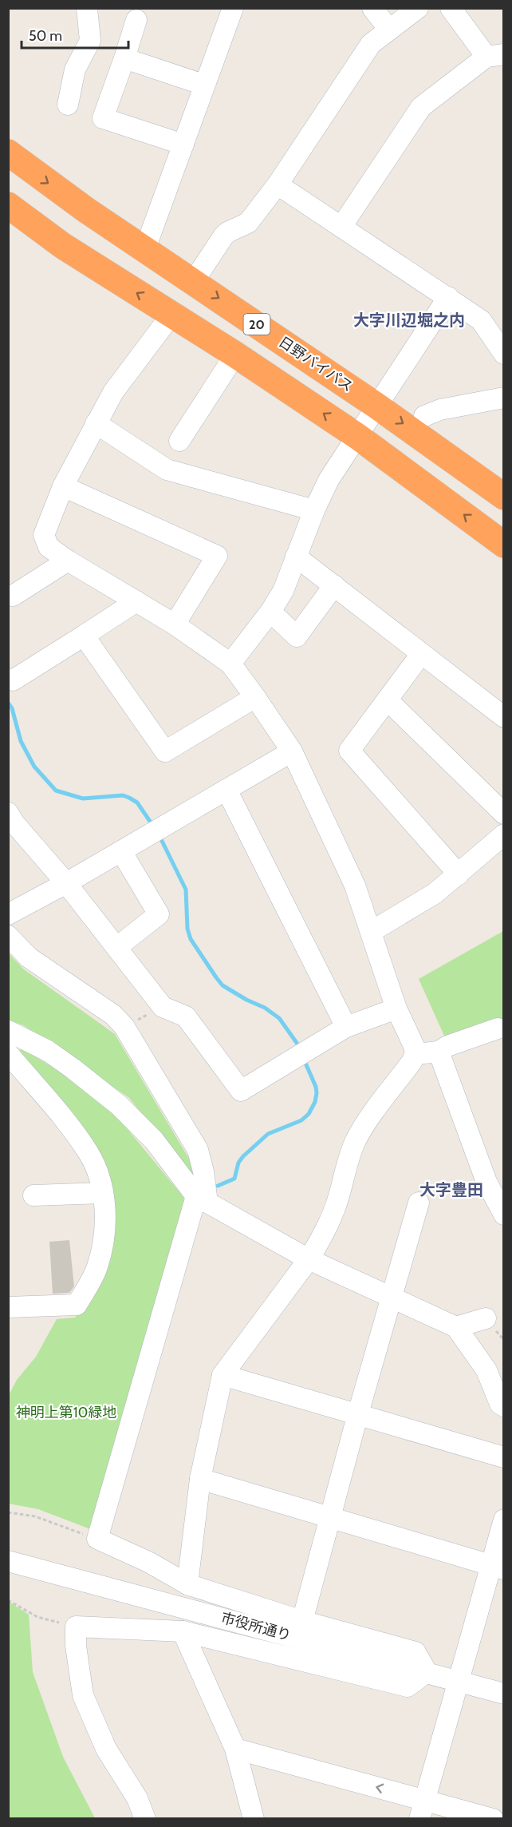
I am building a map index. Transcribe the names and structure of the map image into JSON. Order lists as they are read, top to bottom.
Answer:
{
  "streets": {
    "highway": ["20", "日野バイパス"],
    "street": ["市役所通り"]
  },
  "districts": ["大字川辺堀之内", "大字豊田"],
  "parks": ["神明上第10緑地"],
  "scale_bar": "50 m"
}
